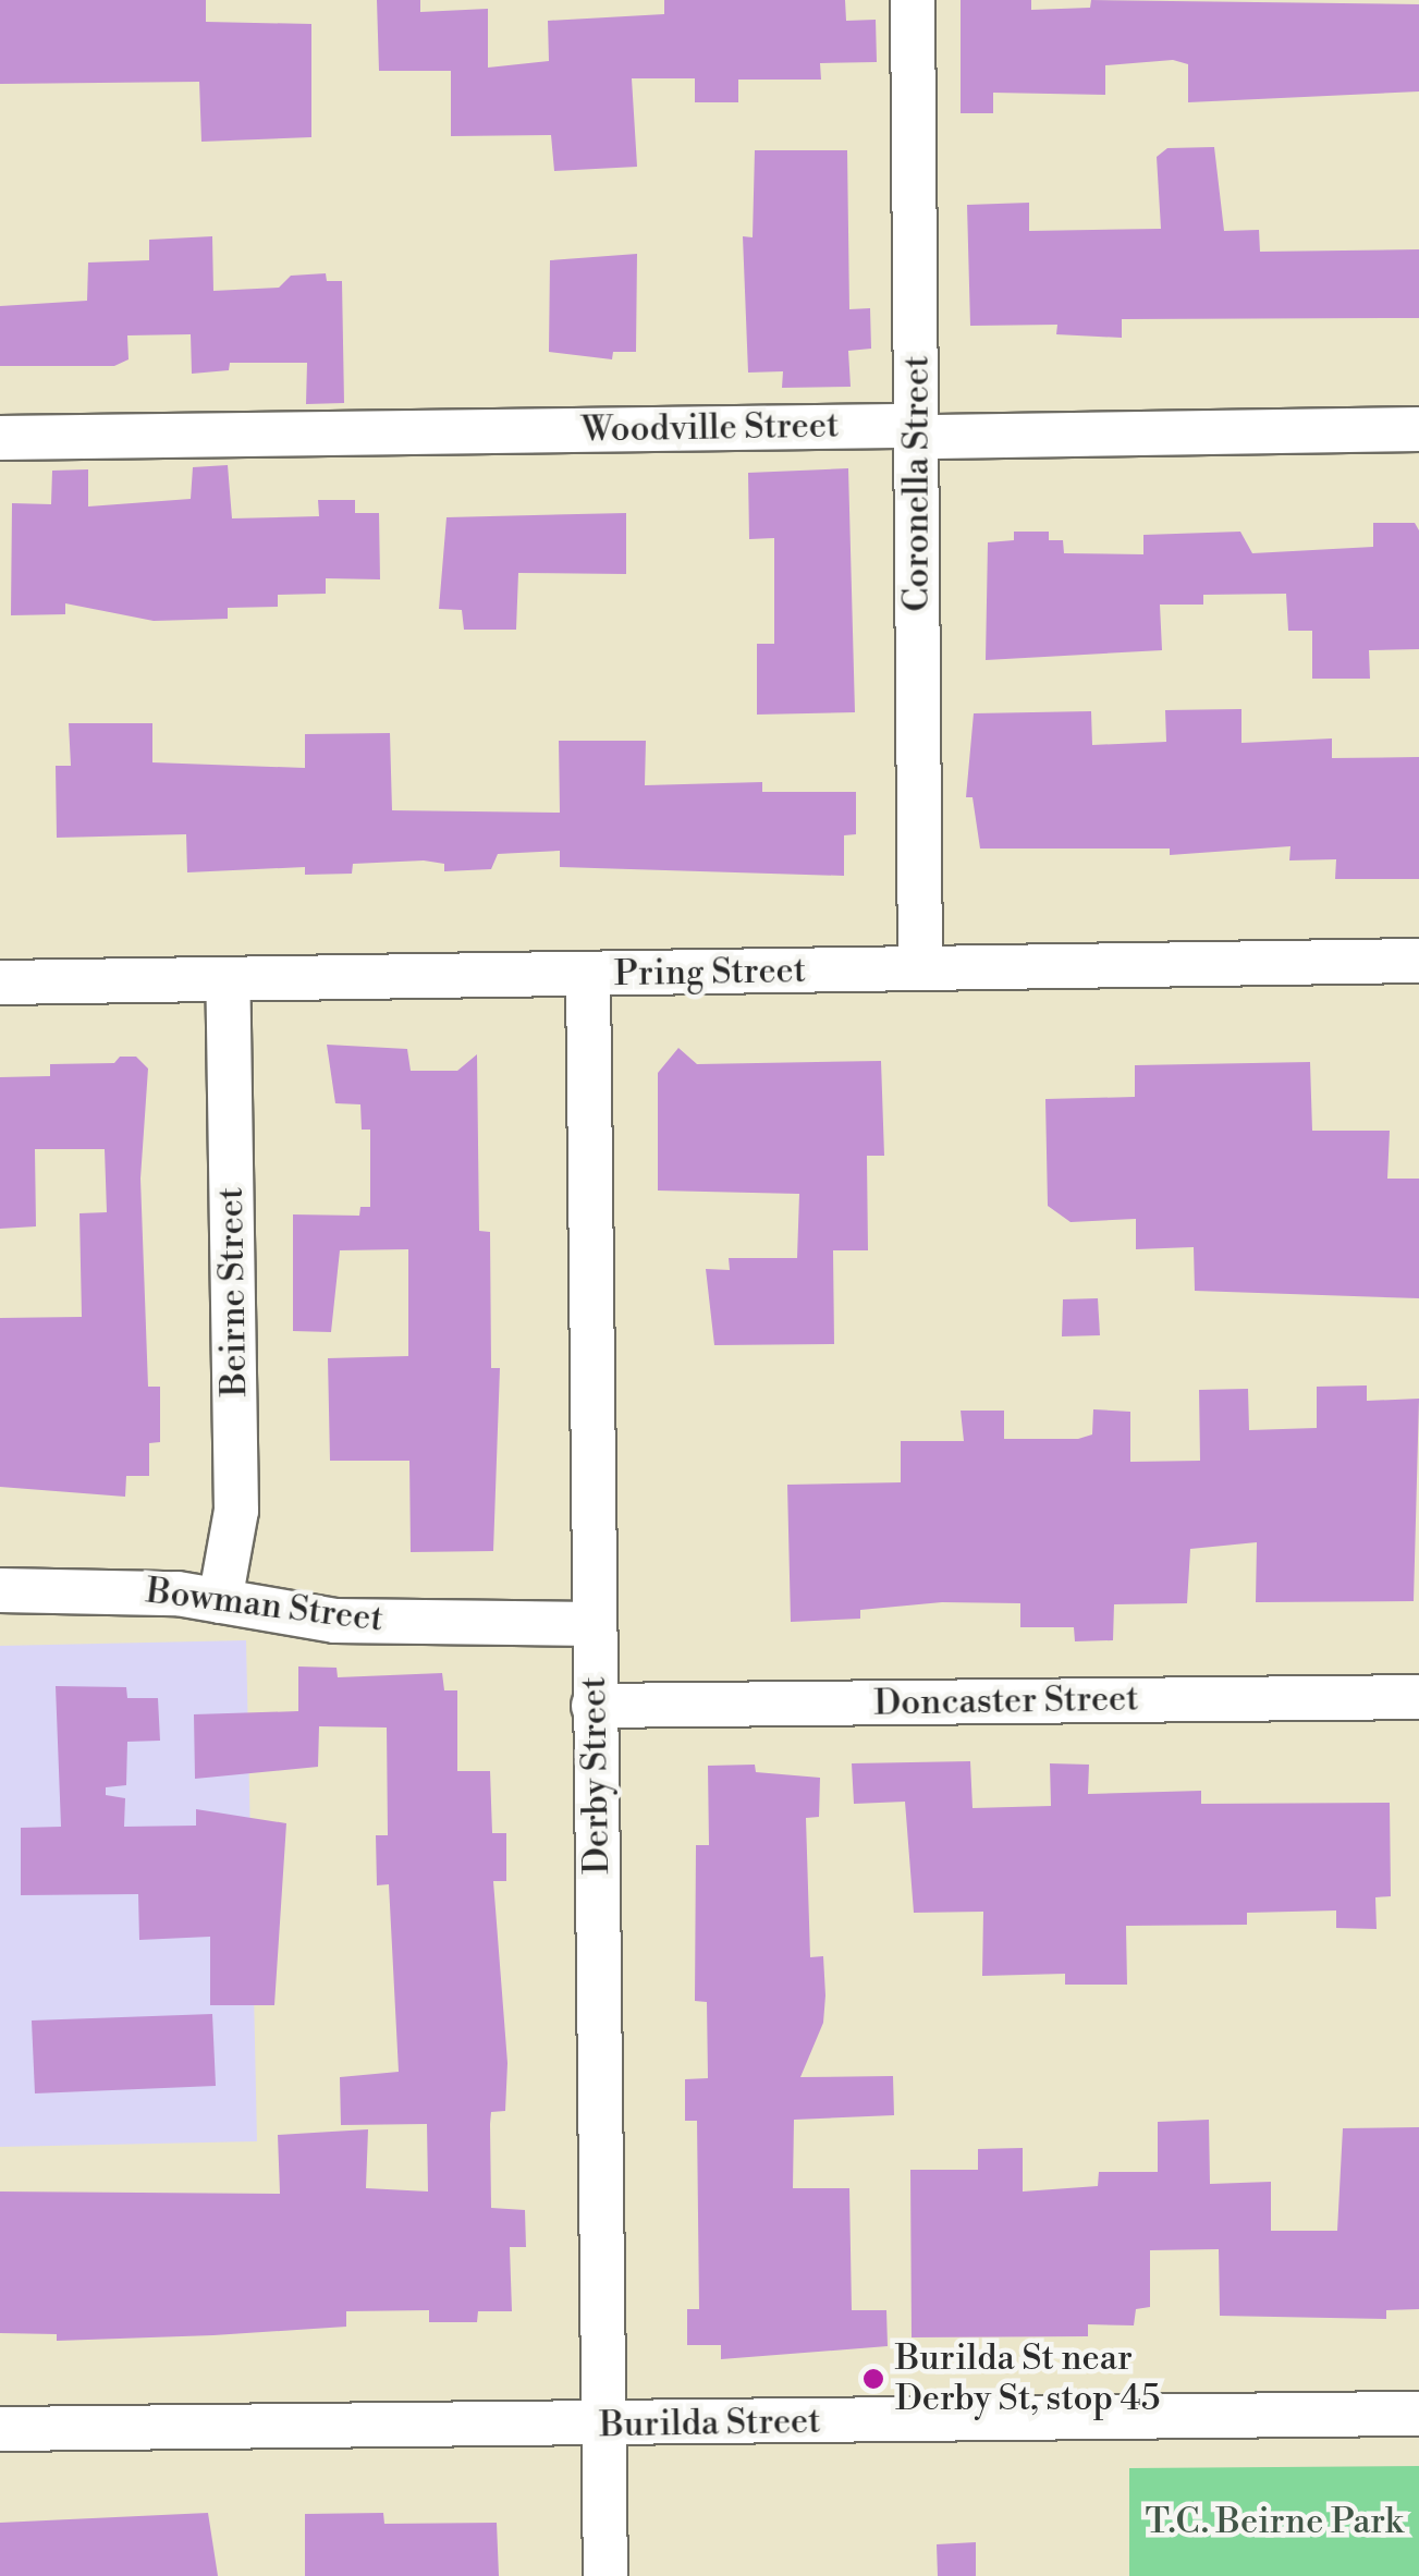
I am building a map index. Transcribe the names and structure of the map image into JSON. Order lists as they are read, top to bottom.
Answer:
{
  "streets": {
    "street": [
      "Woodville Street",
      "Coronella Street",
      "Pring Street",
      "Beirne Street",
      "Bowman Street",
      "Doncaster Street",
      "Derby Street",
      "Burilda Street"
    ]
  },
  "crossings": [
    ["Woodville Street", "Coronella Street"],
    ["Coronella Street", "Pring Street"],
    ["Pring Street", "Beirne Street"],
    ["Pring Street", "Derby Street"],
    ["Beirne Street", "Bowman Street"],
    ["Bowman Street", "Derby Street"],
    ["Doncaster Street", "Derby Street"],
    ["Derby Street", "Burilda Street"]
  ],
  "parks": ["T.C. Beirne Park"],
  "places": ["Burilda St near Derby St, stop 45"]
}
